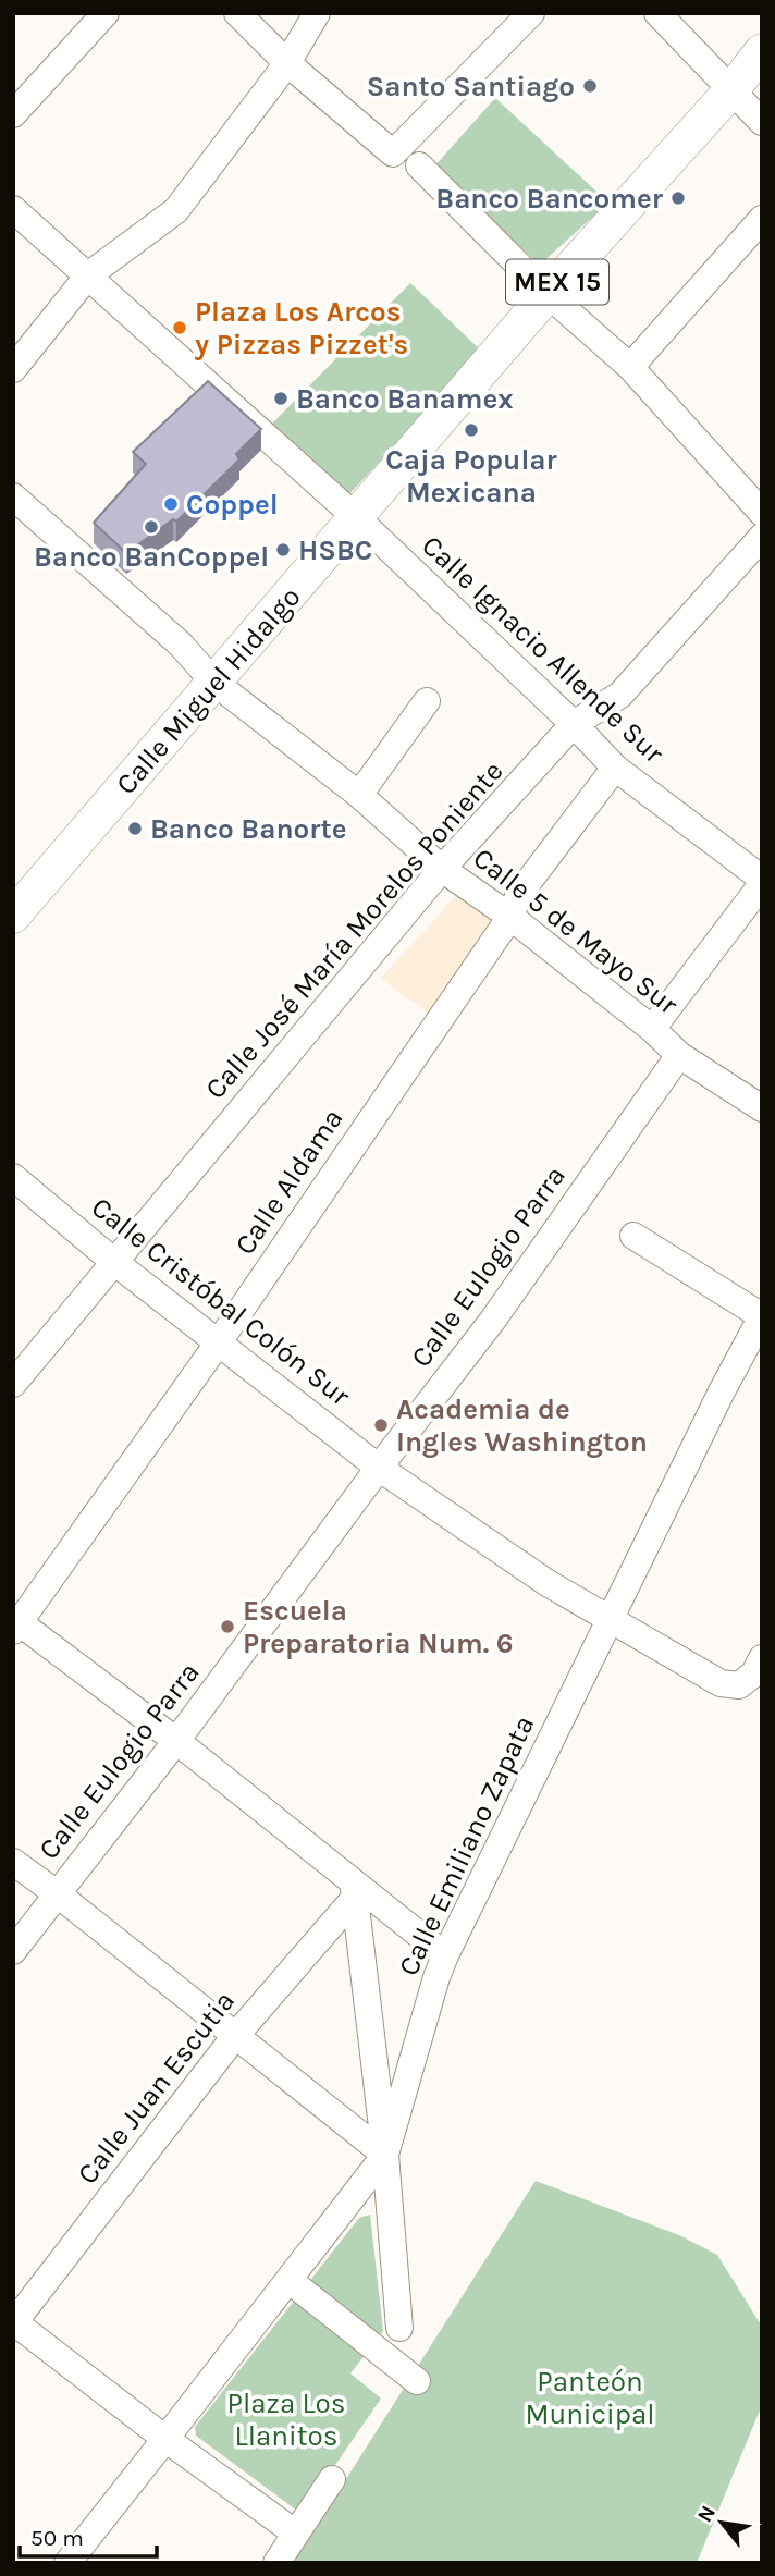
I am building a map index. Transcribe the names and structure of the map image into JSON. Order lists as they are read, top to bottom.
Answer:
{
  "streets": {
    "main road": ["MEX 15", "Calle Miguel Hidalgo"],
    "street": [
      "Calle Ignacio Allende Sur",
      "Calle José María Morelos Poniente",
      "Calle 5 de Mayo Sur",
      "Calle Aldama",
      "Calle Eulogio Parra",
      "Calle Cristóbal Colón Sur",
      "Calle Emiliano Zapata",
      "Calle Juan Escutia"
    ]
  },
  "crossings": [
    ["Calle Ignacio Allende Sur", "Calle Miguel Hidalgo"],
    ["Calle Ignacio Allende Sur", "Calle José María Morelos Poniente"],
    ["Calle Ignacio Allende Sur", "Calle Aldama"],
    ["Calle Miguel Hidalgo", "Calle 5 de Mayo Sur"],
    ["Calle José María Morelos Poniente", "Calle 5 de Mayo Sur"],
    ["Calle José María Morelos Poniente", "Calle Cristóbal Colón Sur"],
    ["Calle 5 de Mayo Sur", "Calle Aldama"],
    ["Calle 5 de Mayo Sur", "Calle Eulogio Parra"],
    ["Calle Aldama", "Calle Cristóbal Colón Sur"],
    ["Calle Eulogio Parra", "Calle Cristóbal Colón Sur"],
    ["Calle Cristóbal Colón Sur", "Calle Emiliano Zapata"]
  ],
  "parks": ["Panteón Municipal", "Plaza Los Llanitos"],
  "places": [
    "Santo Santiago",
    "Banco Bancomer",
    "Plaza Los Arcos y Pizzas Pizzet's",
    "Banco Banamex",
    "Caja Popular Mexicana",
    "Coppel",
    "Banco BanCoppel",
    "HSBC",
    "Banco Banorte",
    "Academia de Ingles Washington",
    "Escuela Preparatoria Num. 6"
  ],
  "scale_bar": "50 m",
  "north": "top left"
}
